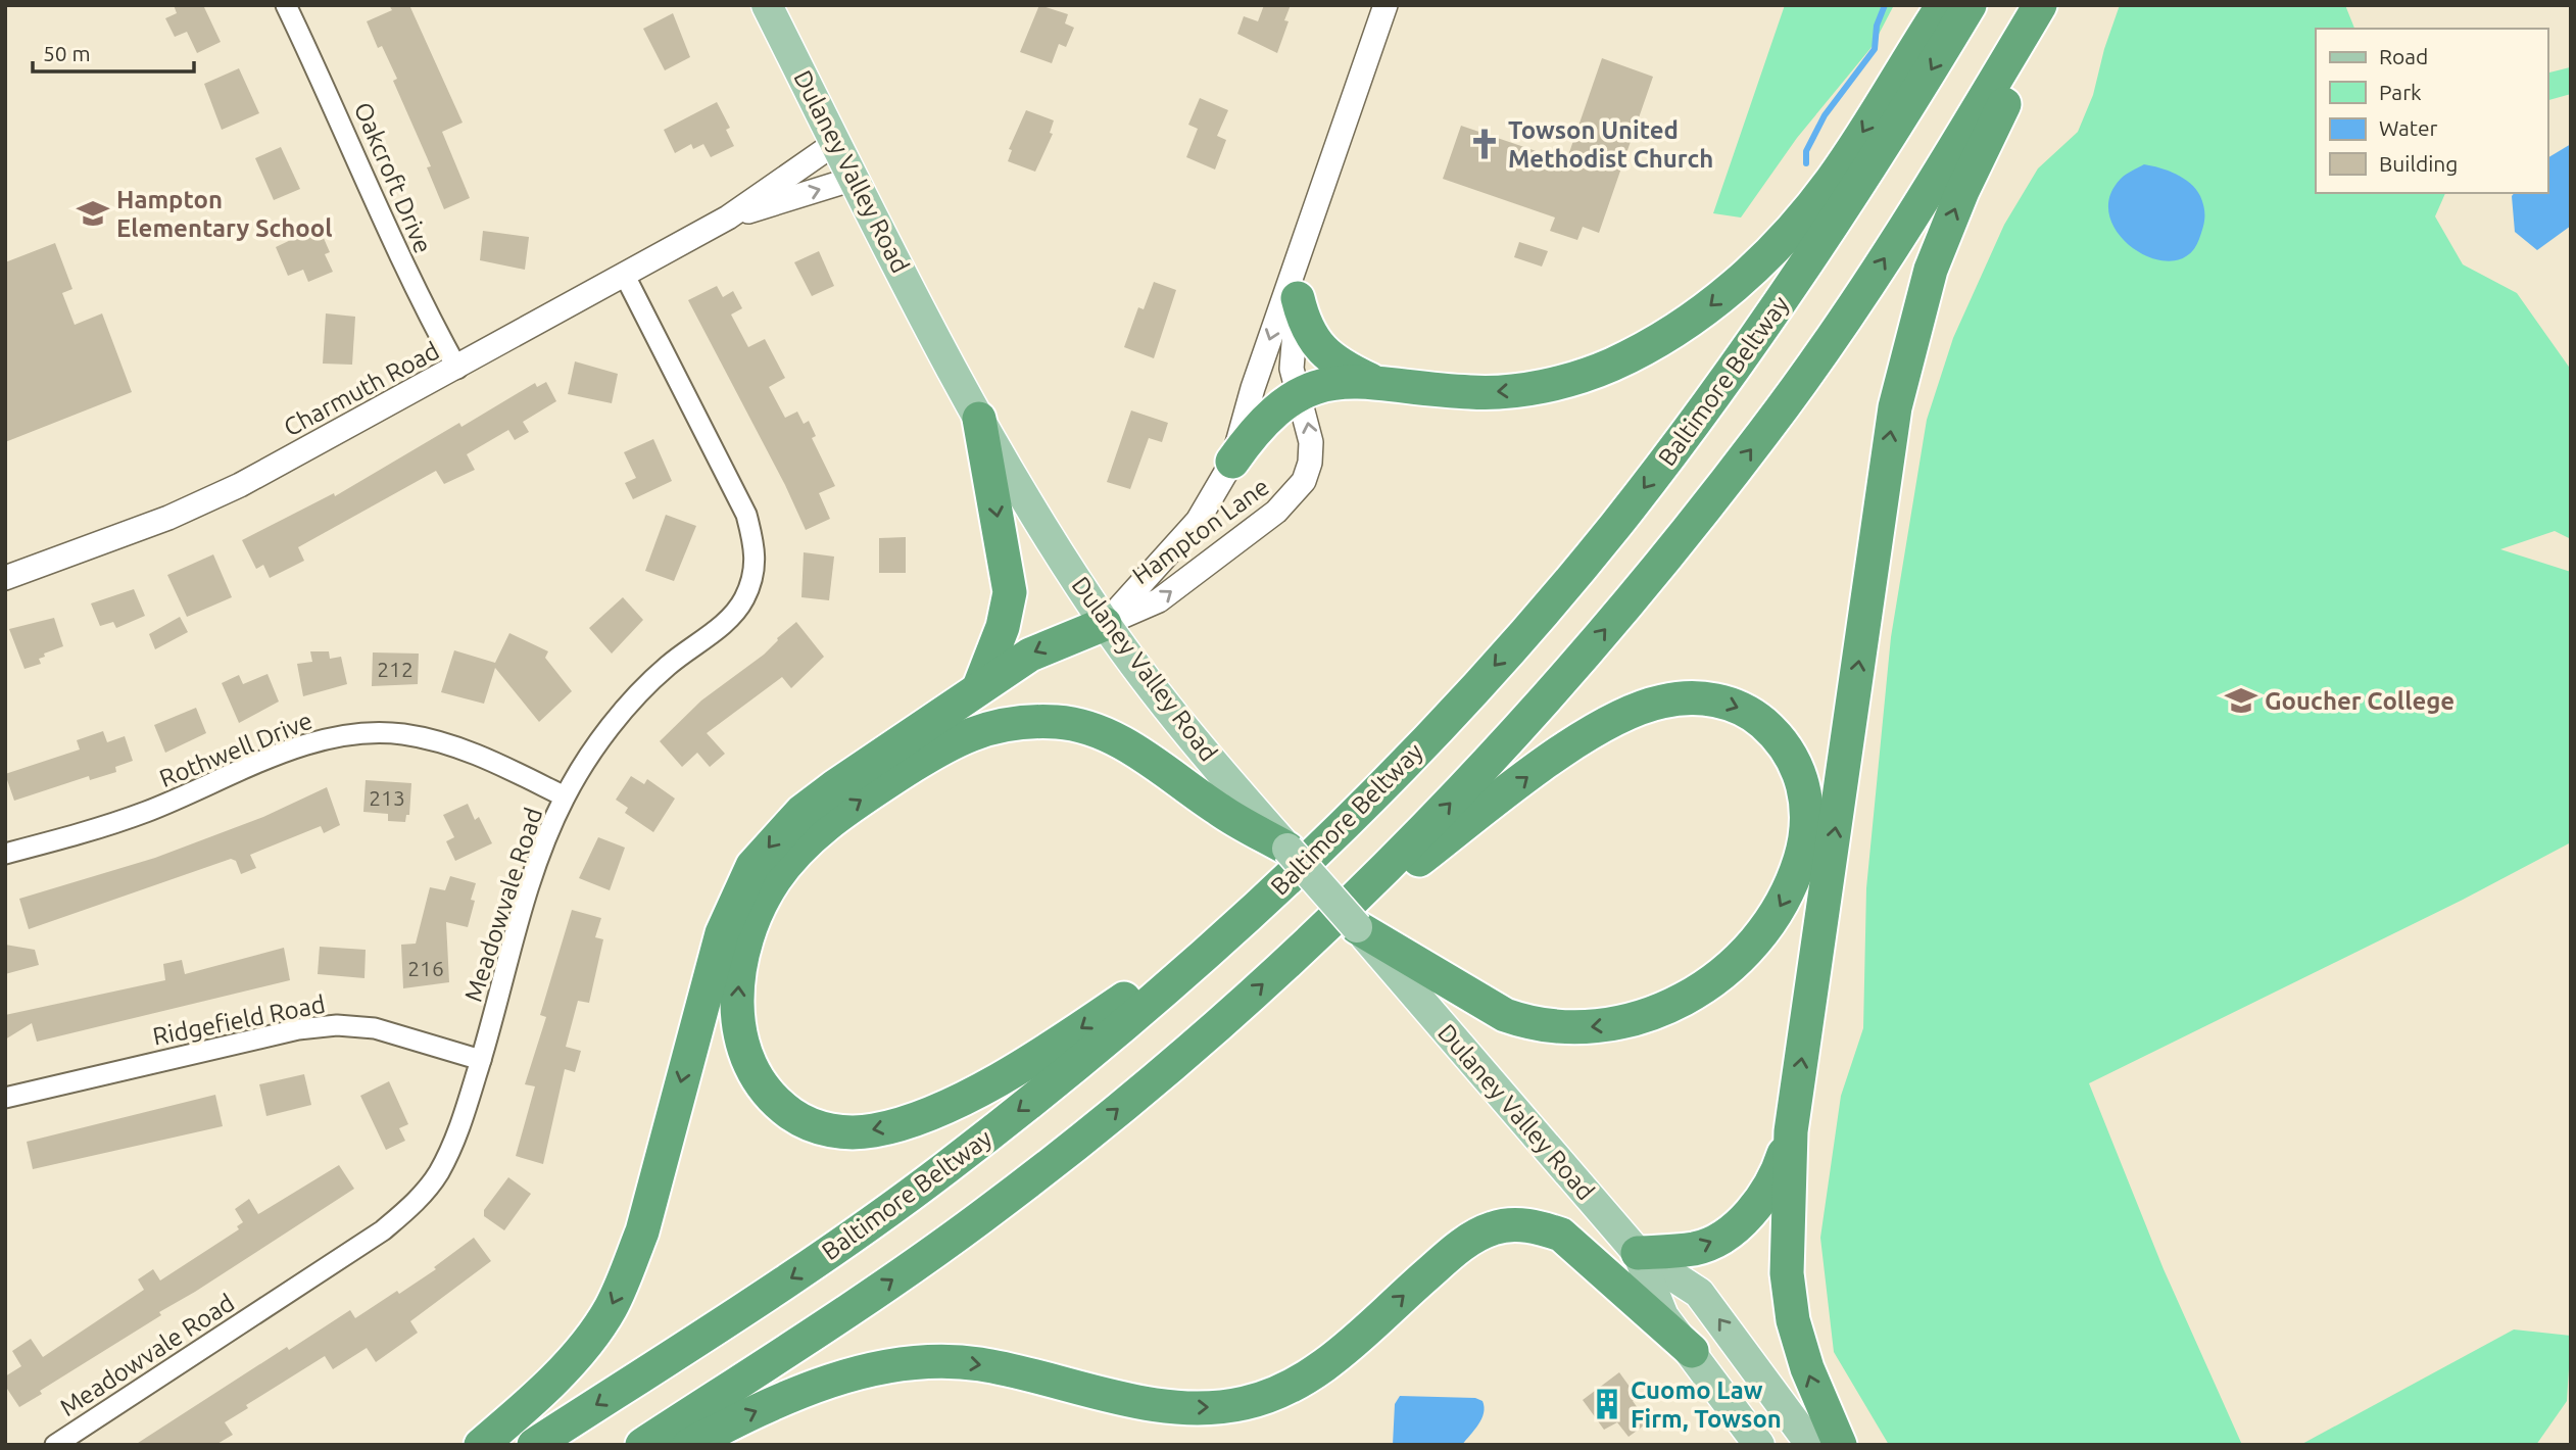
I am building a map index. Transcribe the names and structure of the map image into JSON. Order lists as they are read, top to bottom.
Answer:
{
  "streets": {
    "highway": ["Baltimore Beltway"],
    "main road": ["Dulaney Valley Road"],
    "street": [
      "Oakcroft Drive",
      "Charmuth Road",
      "Hampton Lane",
      "Rothwell Drive",
      "Meadowvale Road",
      "Ridgefield Road"
    ]
  },
  "crossings": [
    ["Dulaney Valley Road", "Charmuth Road"],
    ["Dulaney Valley Road", "Hampton Lane"],
    ["Oakcroft Drive", "Charmuth Road"],
    ["Charmuth Road", "Meadowvale Road"],
    ["Rothwell Drive", "Meadowvale Road"],
    ["Meadowvale Road", "Ridgefield Road"]
  ],
  "places": {
    "church": ["Towson United Methodist Church"],
    "school or university": ["Hampton Elementary School", "Goucher College"],
    "building": ["Cuomo Law Firm, Towson"]
  },
  "house_numbers": ["212", "213", "216"],
  "legend": [
    "Road",
    "Park",
    "Water",
    "Building"
  ],
  "scale_bar": "50 m"
}
